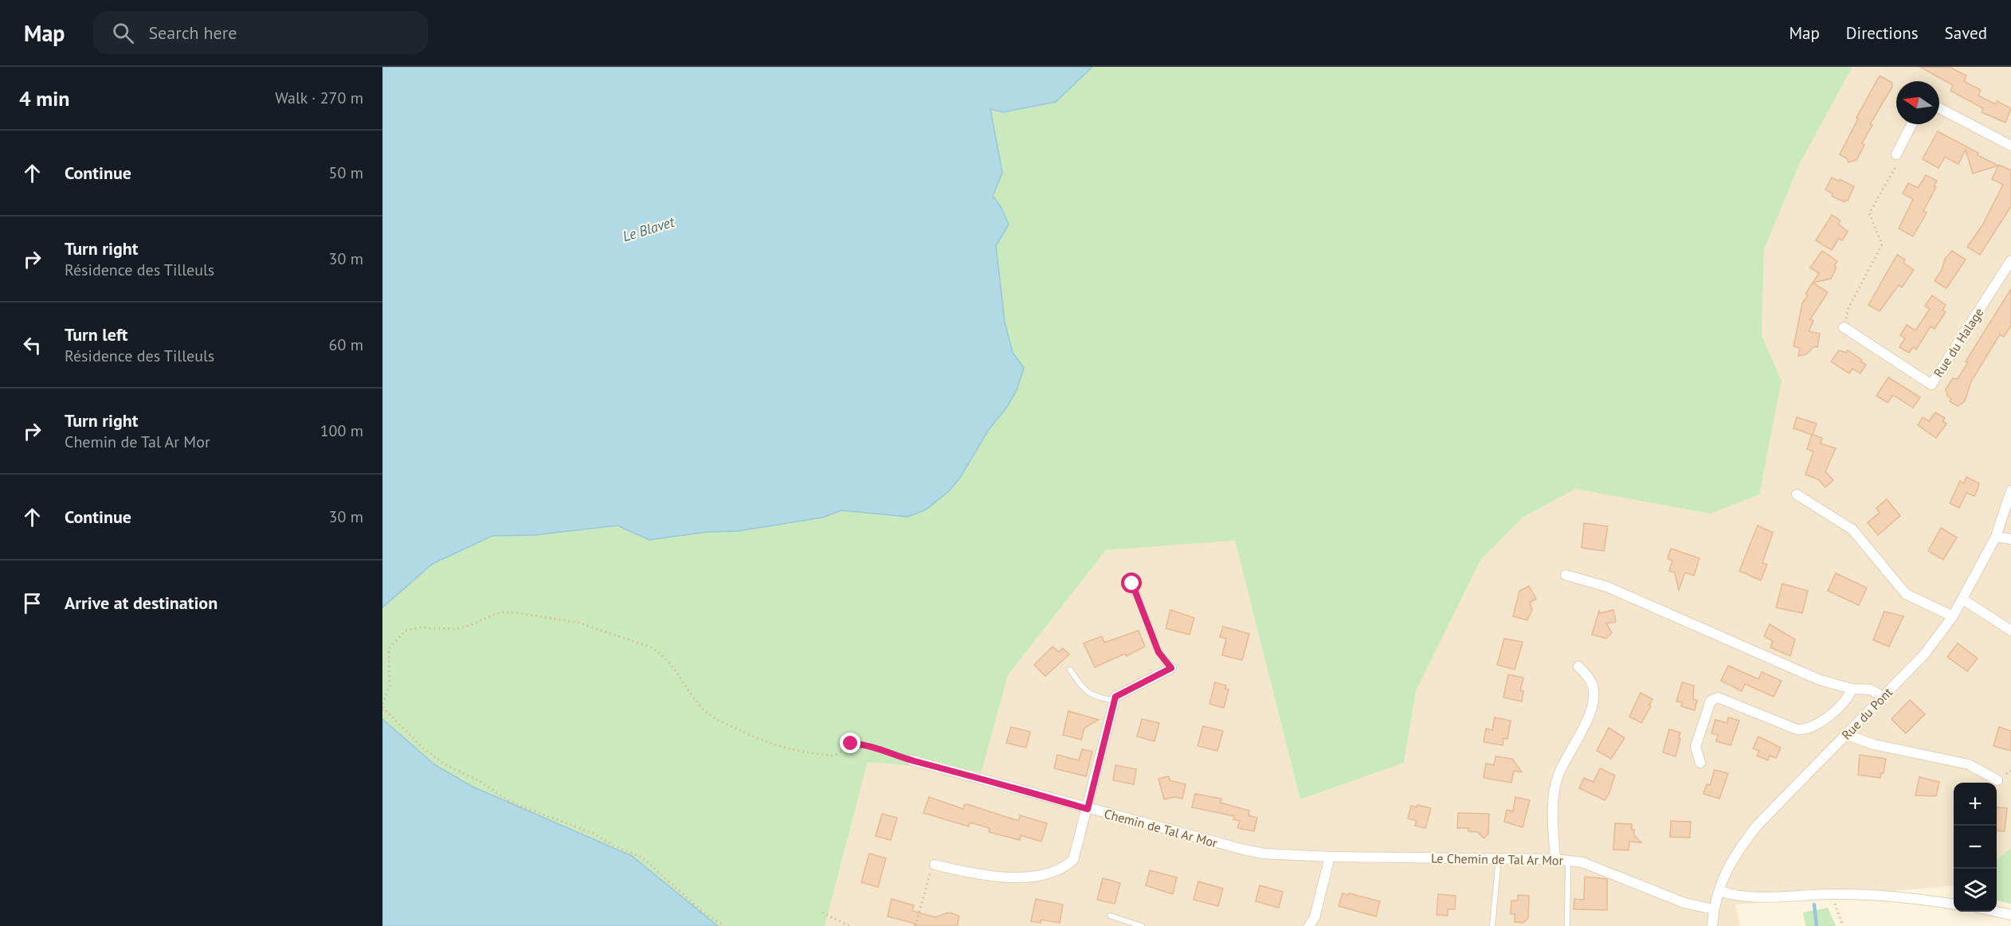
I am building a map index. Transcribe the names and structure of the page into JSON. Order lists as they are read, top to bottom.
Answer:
{
  "streets": {
    "street": [
      "Rue du Halage",
      "Rue du Pont",
      "Chemin de Tal Ar Mor",
      "Le Chemin de Tal Ar Mor"
    ]
  },
  "crossings": [
    ["Rue du Pont", "Le Chemin de Tal Ar Mor"],
    ["Chemin de Tal Ar Mor", "Le Chemin de Tal Ar Mor"]
  ],
  "water": ["Le Blavet"],
  "north": "left",
  "page": {
    "header": "Map",
    "search": "Search here",
    "nav": ["Map", "Directions", "Saved"],
    "heading": ["4 min", "Walk · 270 m"],
    "list": [
      ["Continue", "50 m"],
      ["Turn right", "Résidence des Tilleuls", "30 m"],
      ["Turn left", "Résidence des Tilleuls", "60 m"],
      ["Turn right", "Chemin de Tal Ar Mor", "100 m"],
      ["Continue", "30 m"],
      "Arrive at destination"
    ],
    "map_buttons": ["+", "−"]
  }
}
